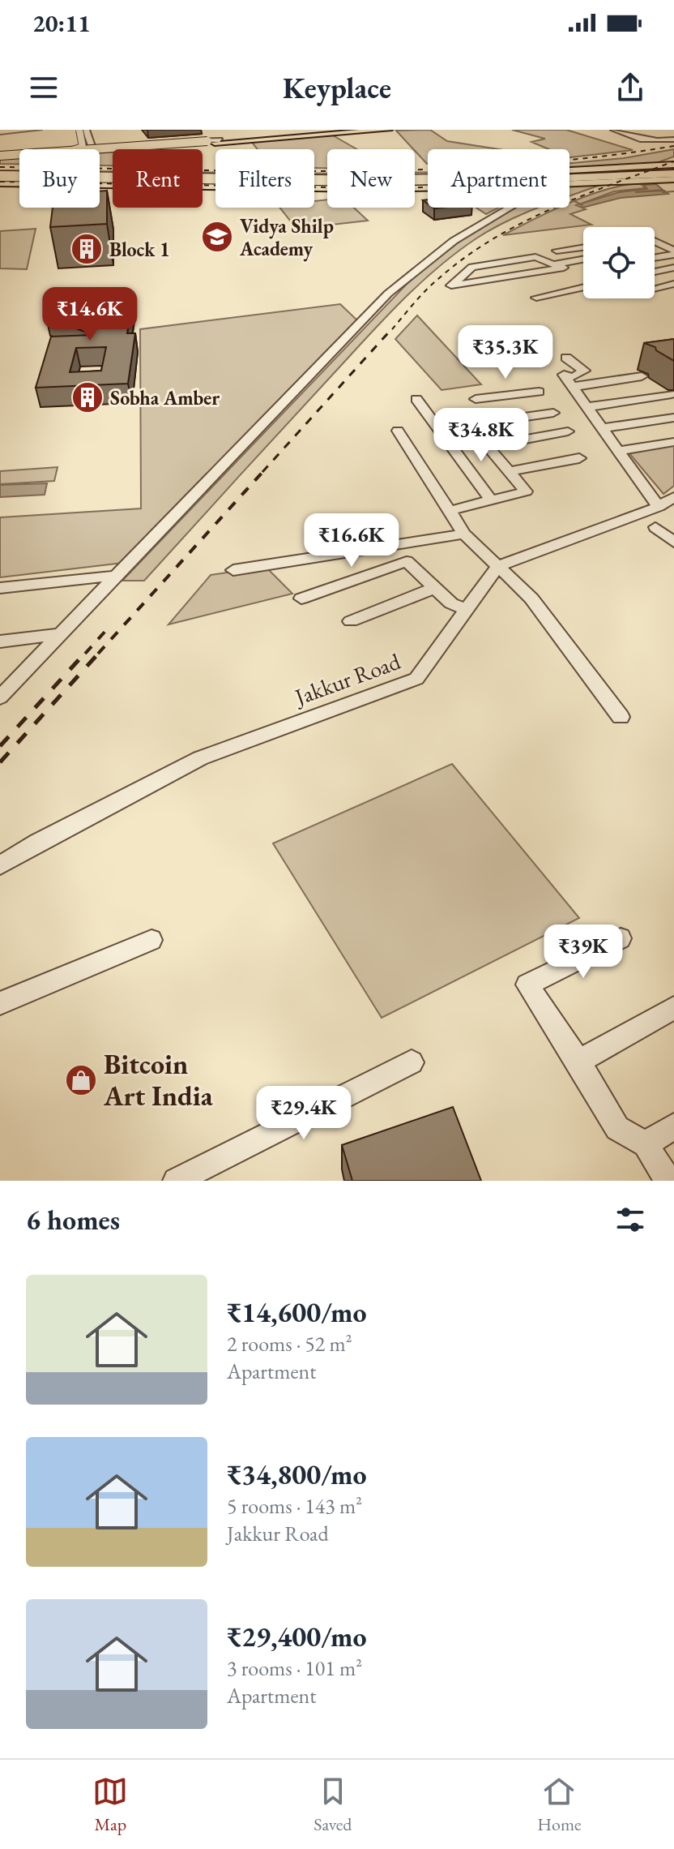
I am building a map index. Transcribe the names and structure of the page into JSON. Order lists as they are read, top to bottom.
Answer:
{
  "streets": {
    "street": ["Jakkur Road"]
  },
  "places": {
    "school or university": ["Vidya Shilp Academy"],
    "building": ["Block 1", "Sobha Amber"],
    "shop": ["Bitcoin Art India"]
  },
  "page": {
    "status": "20:11",
    "header": "Keyplace",
    "chip": [
      "Buy",
      "Rent",
      "Filters",
      "New",
      "Apartment"
    ],
    "price": [
      "₹14.6K",
      "₹35.3K",
      "₹34.8K",
      "₹16.6K",
      "₹39K",
      "₹29.4K"
    ],
    "heading": "6 homes",
    "list": [
      {
        "name": "₹14,600/mo",
        "note": "2 rooms · 52 m² · Apartment"
      },
      {
        "name": "₹34,800/mo",
        "note": "5 rooms · 143 m² · Jakkur Road"
      },
      {
        "name": "₹29,400/mo",
        "note": "3 rooms · 101 m² · Apartment"
      }
    ],
    "tabs": ["Map", "Saved", "Home"]
  }
}
